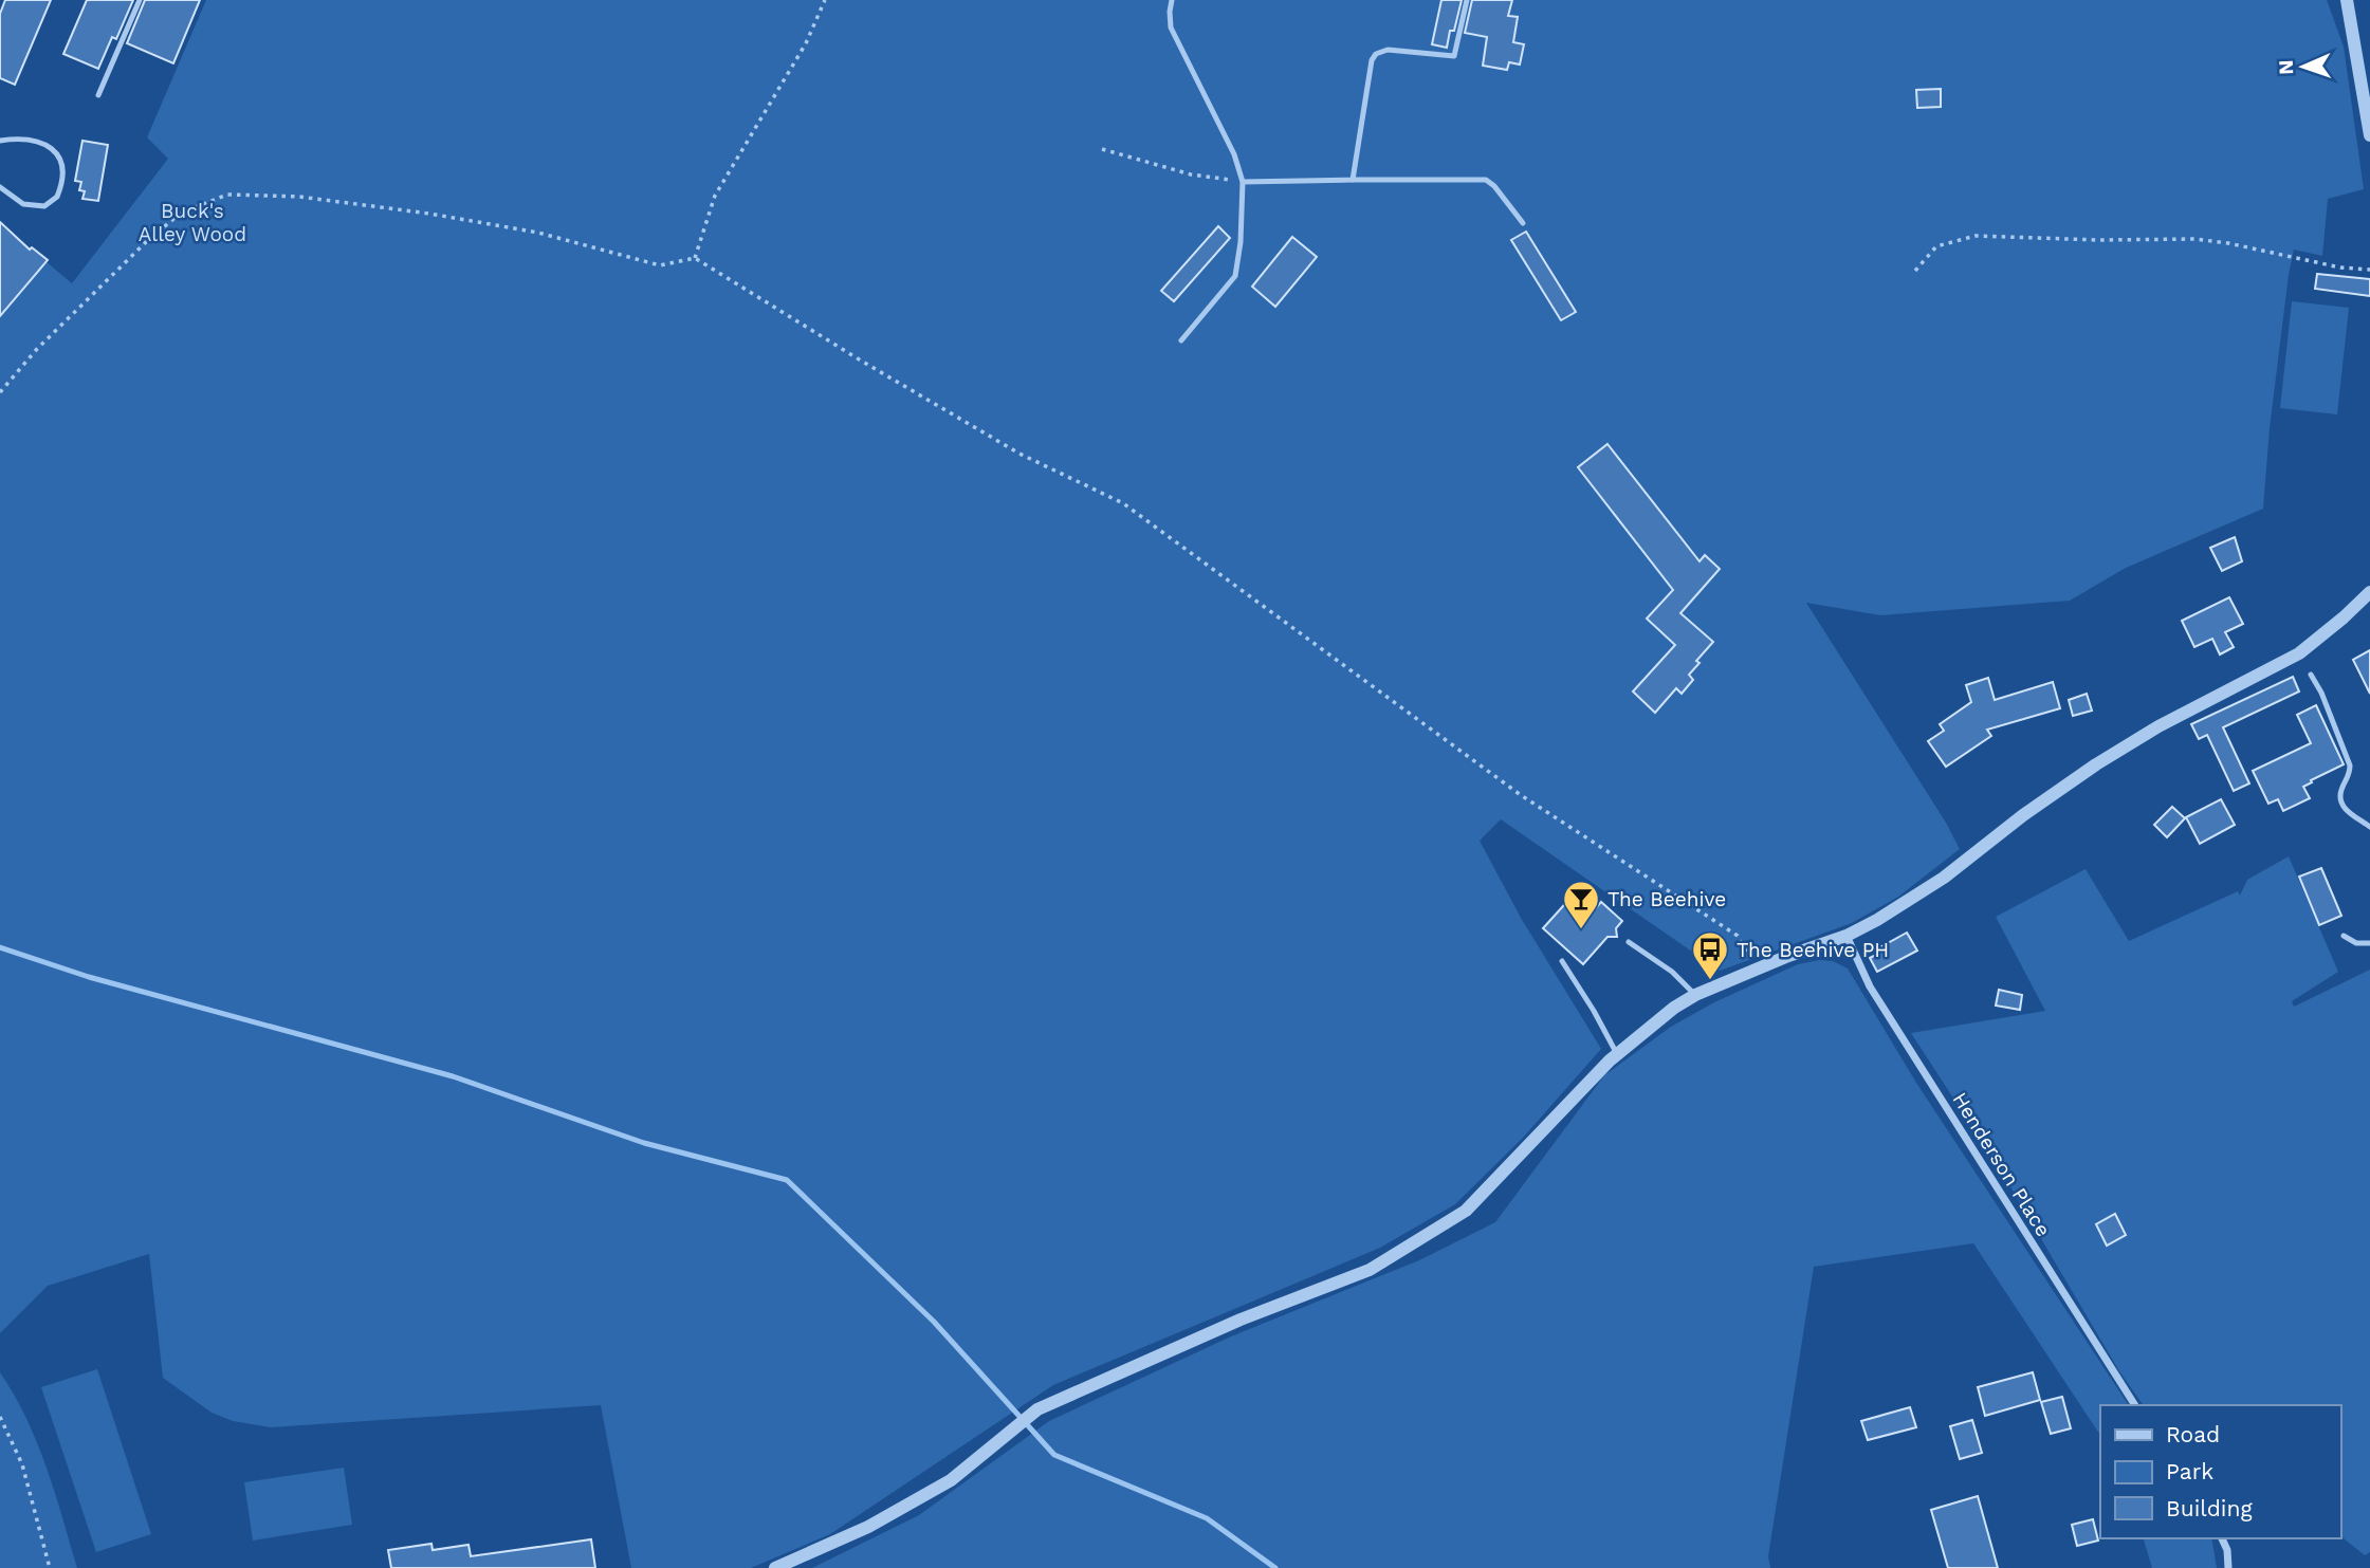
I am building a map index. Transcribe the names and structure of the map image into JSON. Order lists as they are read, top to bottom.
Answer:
{
  "streets": {
    "street": ["Henderson Place"]
  },
  "parks": ["Buck's Alley Wood"],
  "places": {
    "bar": ["The Beehive"],
    "bus stop": ["The Beehive PH"]
  },
  "legend": ["Road", "Park", "Building"],
  "north": "left"
}
